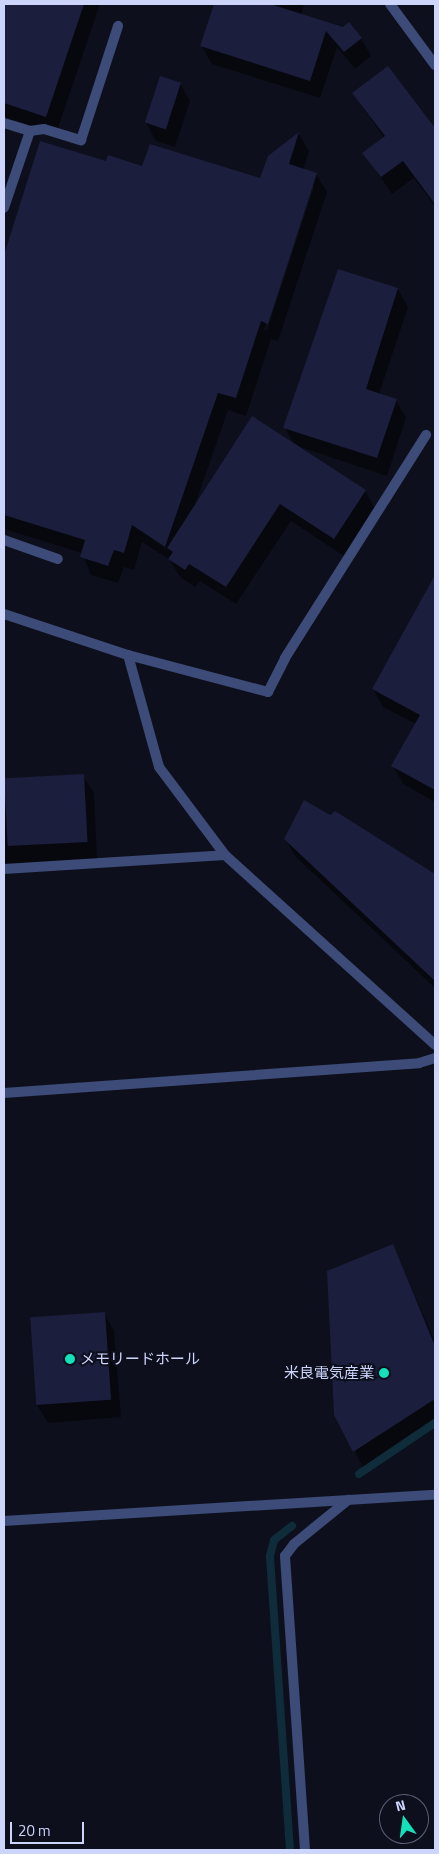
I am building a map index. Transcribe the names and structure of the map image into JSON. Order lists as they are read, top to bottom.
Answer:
{
  "places": ["メモリードホール", "米良電気産業"],
  "scale_bar": "20 m",
  "north": "top"
}
